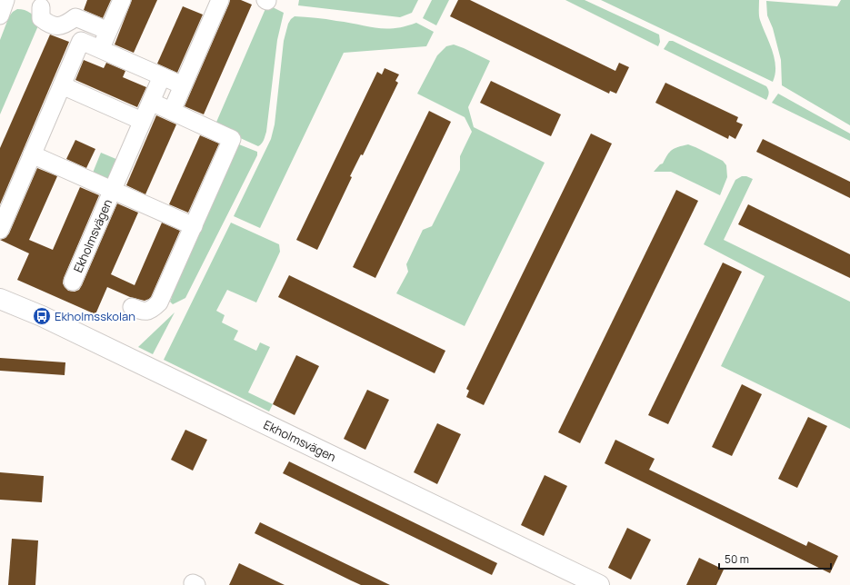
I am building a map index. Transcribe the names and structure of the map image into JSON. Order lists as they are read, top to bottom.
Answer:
{
  "streets": {
    "street": ["Ekholmsvägen"]
  },
  "places": {
    "bus stop": ["Ekholmsskolan"]
  },
  "scale_bar": "50 m"
}
